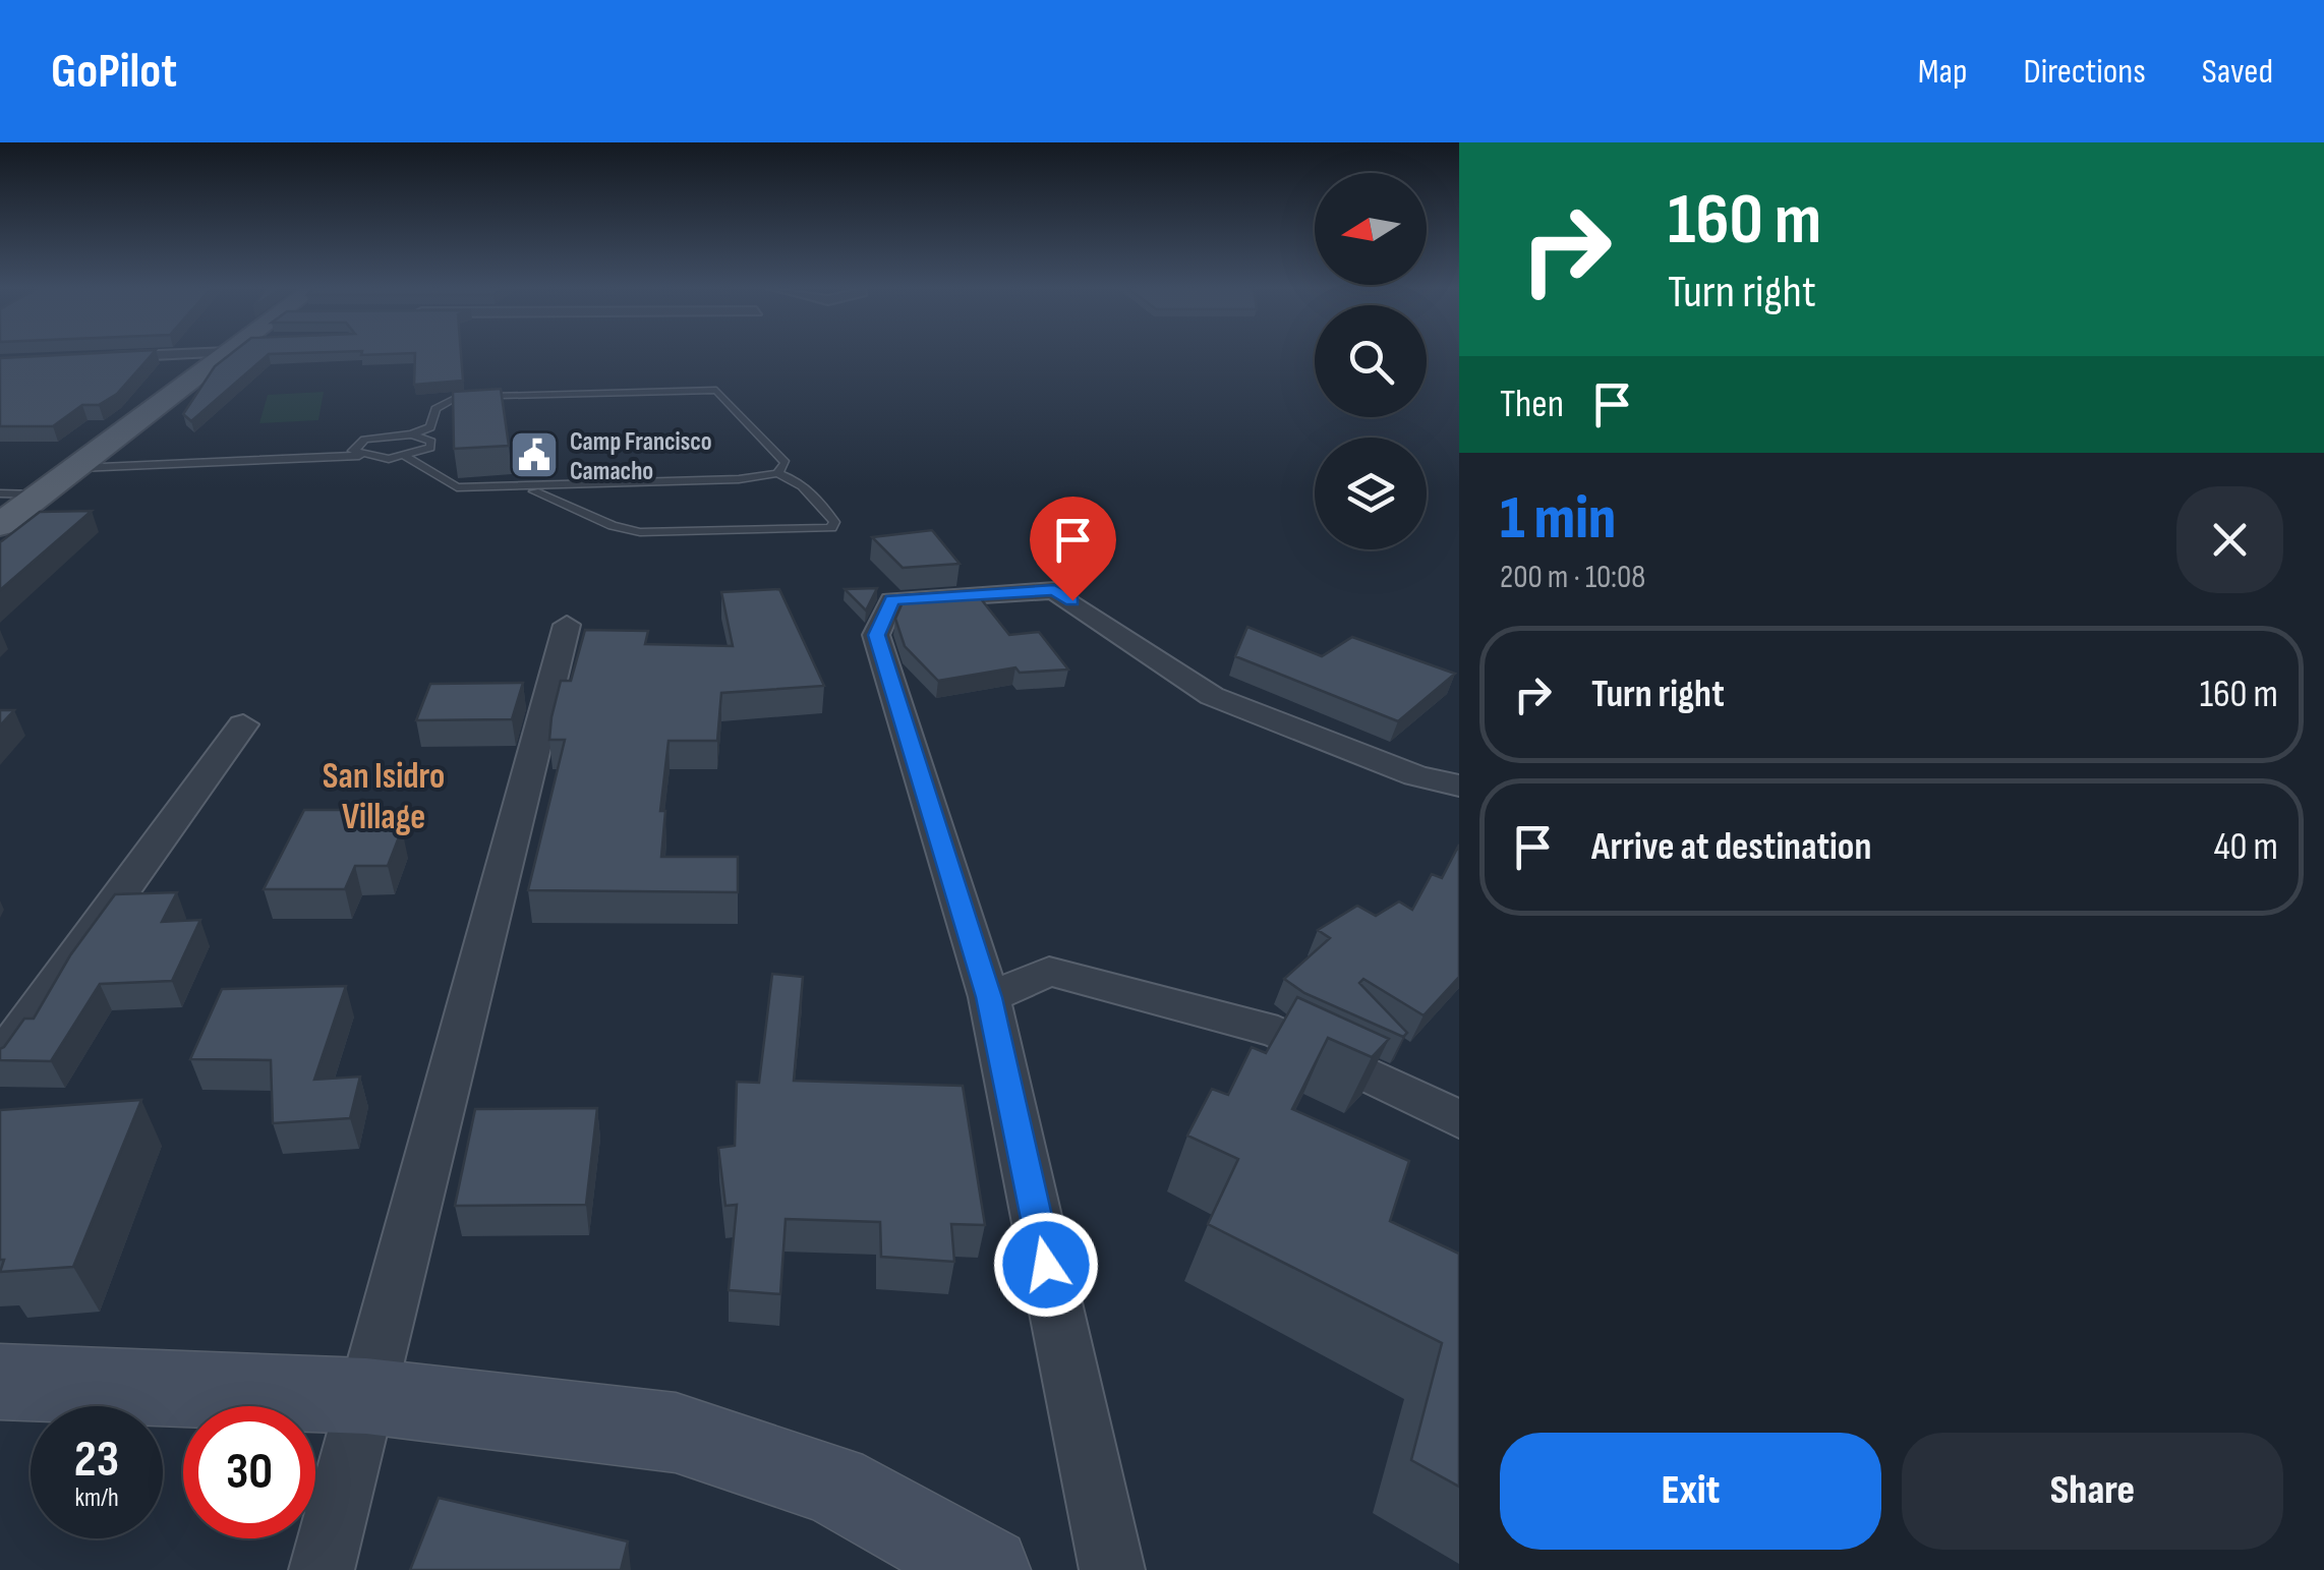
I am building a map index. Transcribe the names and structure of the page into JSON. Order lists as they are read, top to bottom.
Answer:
{
  "districts": ["San Isidro Village"],
  "places": {
    "public building": ["Camp Francisco Camacho"]
  },
  "north": "left",
  "page": {
    "header": "GoPilot",
    "nav": ["Map", "Directions", "Saved"],
    "turn": ["160 m", "Turn right"],
    "then": "Then",
    "heading": ["1 min", "200 m · 10:08"],
    "list": [
      {
        "name": "Turn right",
        "value": "160 m"
      },
      {
        "name": "Arrive at destination",
        "value": "40 m"
      }
    ],
    "speed": "23 km/h",
    "limit": "30",
    "buttons": ["Exit", "Share"]
  }
}
